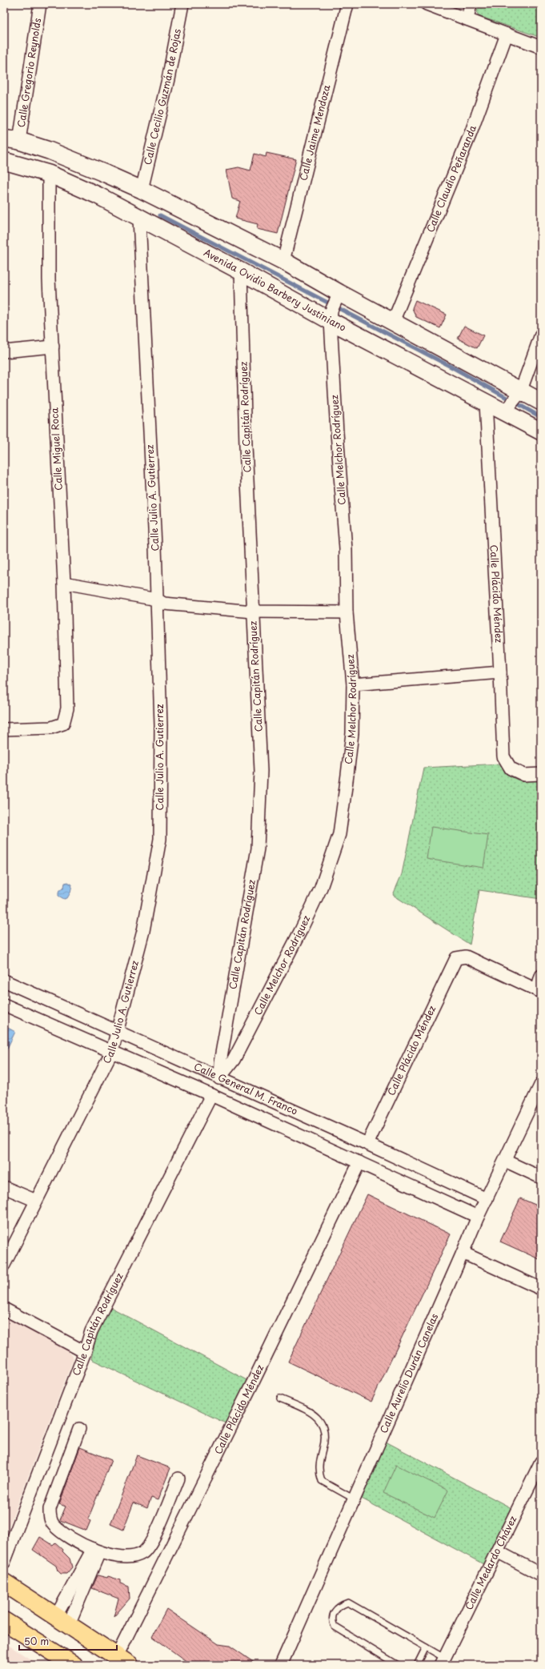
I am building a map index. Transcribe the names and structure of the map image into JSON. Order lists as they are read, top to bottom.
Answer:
{
  "streets": {
    "street": [
      "Calle Gregorio Reynolds",
      "Calle Cecilio Guzmán de Rojas",
      "Calle Jaime Mendoza",
      "Calle Claudio Peñaranda",
      "Avenida Ovidio Barbery Justiniano",
      "Calle Capitán Rodríguez",
      "Calle Miguel Roca",
      "Calle Melchor Rodríguez",
      "Calle Julio A. Gutierrez",
      "Calle Plácido Méndez",
      "Calle General M. Franco",
      "Calle Aurelio Durán Canelas",
      "Calle Medardo Chávez"
    ]
  },
  "crossings": [
    ["Calle Gregorio Reynolds", "Avenida Ovidio Barbery Justiniano"],
    ["Calle Cecilio Guzmán de Rojas", "Avenida Ovidio Barbery Justiniano"],
    ["Calle Jaime Mendoza", "Avenida Ovidio Barbery Justiniano"],
    ["Calle Claudio Peñaranda", "Avenida Ovidio Barbery Justiniano"],
    ["Avenida Ovidio Barbery Justiniano", "Calle Capitán Rodríguez"],
    ["Avenida Ovidio Barbery Justiniano", "Calle Miguel Roca"],
    ["Avenida Ovidio Barbery Justiniano", "Calle Melchor Rodríguez"],
    ["Avenida Ovidio Barbery Justiniano", "Calle Julio A. Gutierrez"],
    ["Avenida Ovidio Barbery Justiniano", "Calle Plácido Méndez"],
    ["Calle Capitán Rodríguez", "Calle Melchor Rodríguez"],
    ["Calle Capitán Rodríguez", "Calle General M. Franco"],
    ["Calle Melchor Rodríguez", "Calle General M. Franco"],
    ["Calle Julio A. Gutierrez", "Calle General M. Franco"],
    ["Calle Plácido Méndez", "Calle General M. Franco"],
    ["Calle General M. Franco", "Calle Aurelio Durán Canelas"]
  ],
  "scale_bar": "50 m"
}
